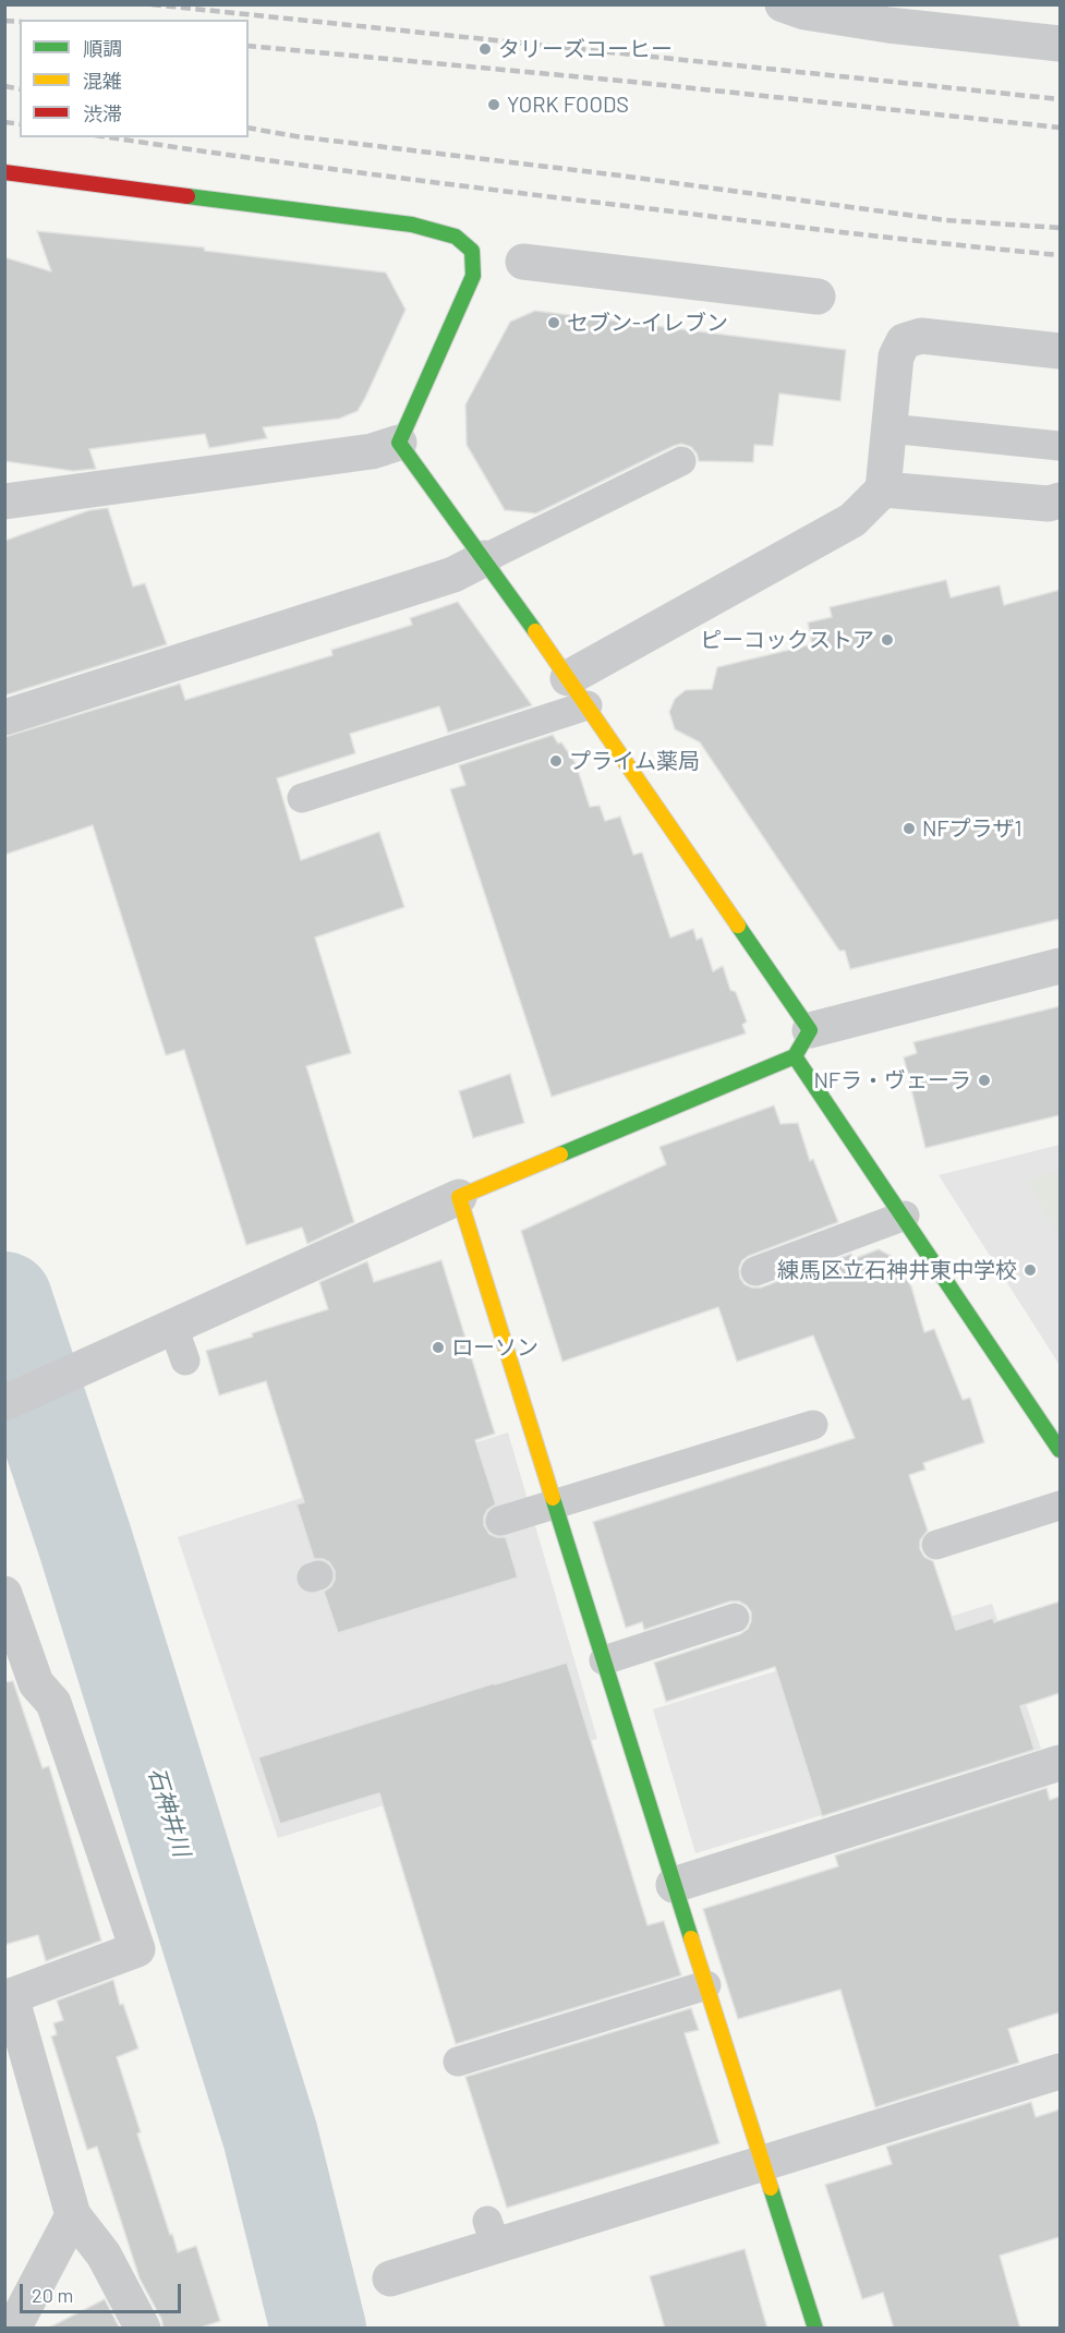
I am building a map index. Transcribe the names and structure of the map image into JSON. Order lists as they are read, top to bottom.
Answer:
{
  "water": ["石神井川"],
  "places": [
    "タリーズコーヒー",
    "YORK FOODS",
    "セブン-イレブン",
    "ピーコックストア",
    "プライム薬局",
    "NFプラザ1",
    "NFラ・ヴェーラ",
    "練馬区立石神井東中学校",
    "ローソン"
  ],
  "legend": ["順調", "混雑", "渋滞"],
  "scale_bar": "20 m"
}
